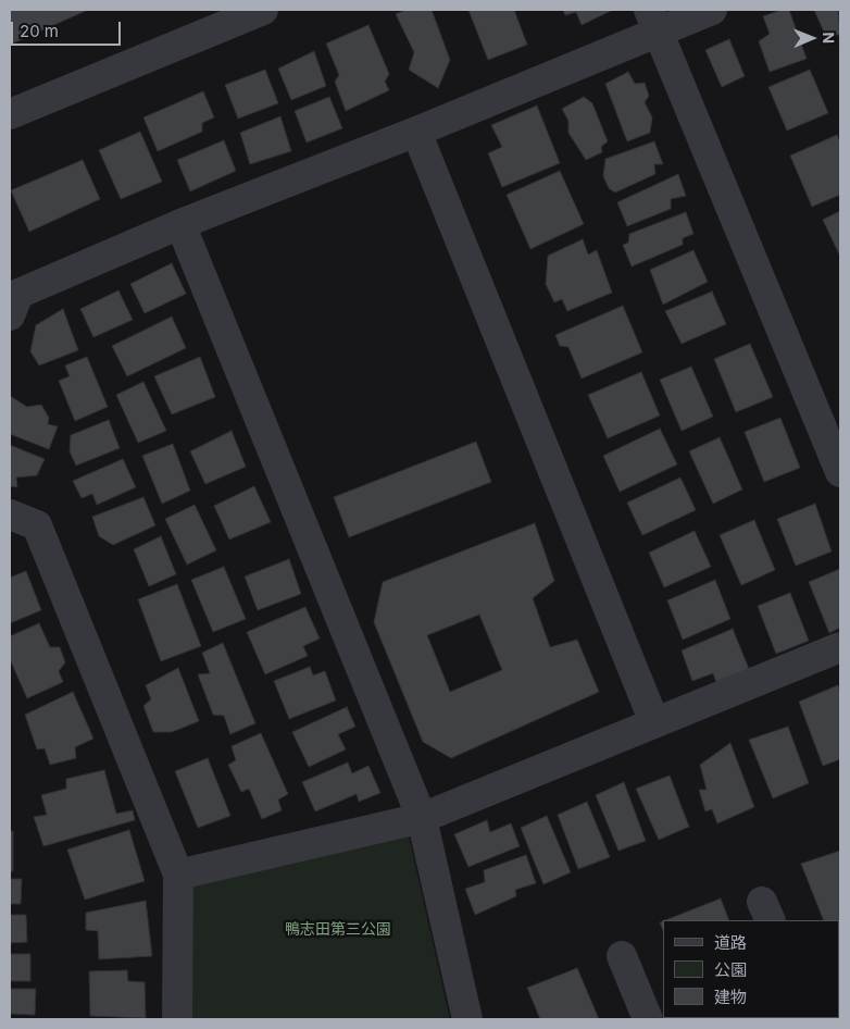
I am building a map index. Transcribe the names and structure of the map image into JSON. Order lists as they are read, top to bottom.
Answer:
{
  "parks": ["鴨志田第三公園"],
  "legend": ["道路", "公園", "建物"],
  "scale_bar": "20 m",
  "north": "right"
}
